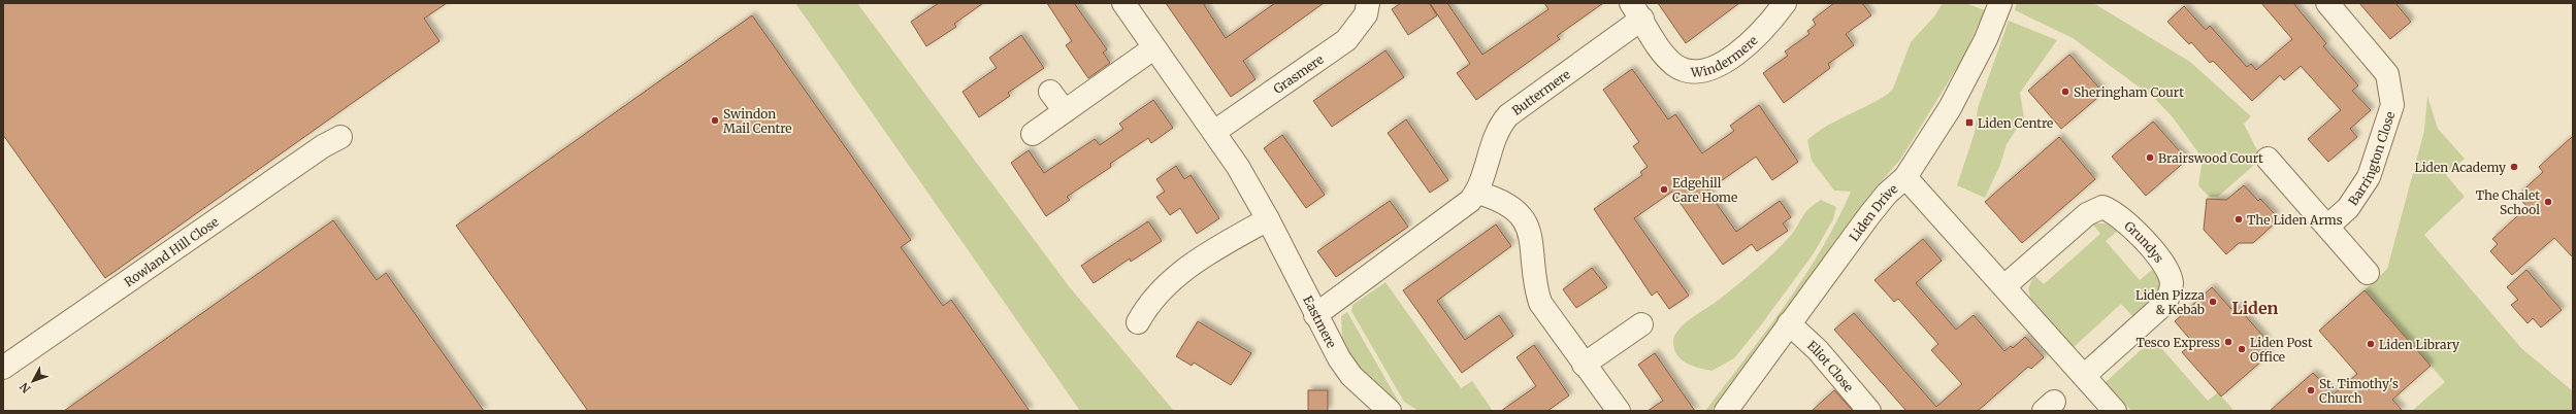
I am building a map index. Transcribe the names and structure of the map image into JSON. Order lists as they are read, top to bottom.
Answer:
{
  "streets": {
    "street": [
      "Windermere",
      "Grasmere",
      "Buttermere",
      "Barrington Close",
      "Liden Drive",
      "Grundys",
      "Rowland Hill Close",
      "Eastmere",
      "Eliot Close"
    ]
  },
  "crossings": [
    ["Windermere", "Buttermere"],
    ["Grasmere", "Eastmere"],
    ["Buttermere", "Eastmere"],
    ["Liden Drive", "Eliot Close"]
  ],
  "districts": ["Liden"],
  "places": {
    "other": [
      "Sheringham Court",
      "Swindon Mail Centre",
      "Brairswood Court",
      "Liden Academy",
      "Edgehill Care Home",
      "The Chalet School",
      "The Liden Arms",
      "Liden Pizza & Kebab",
      "Tesco Express",
      "Liden Library",
      "Liden Post Office",
      "St. Timothy's Church"
    ],
    "transit": ["Liden Centre"]
  },
  "north": "bottom left"
}
